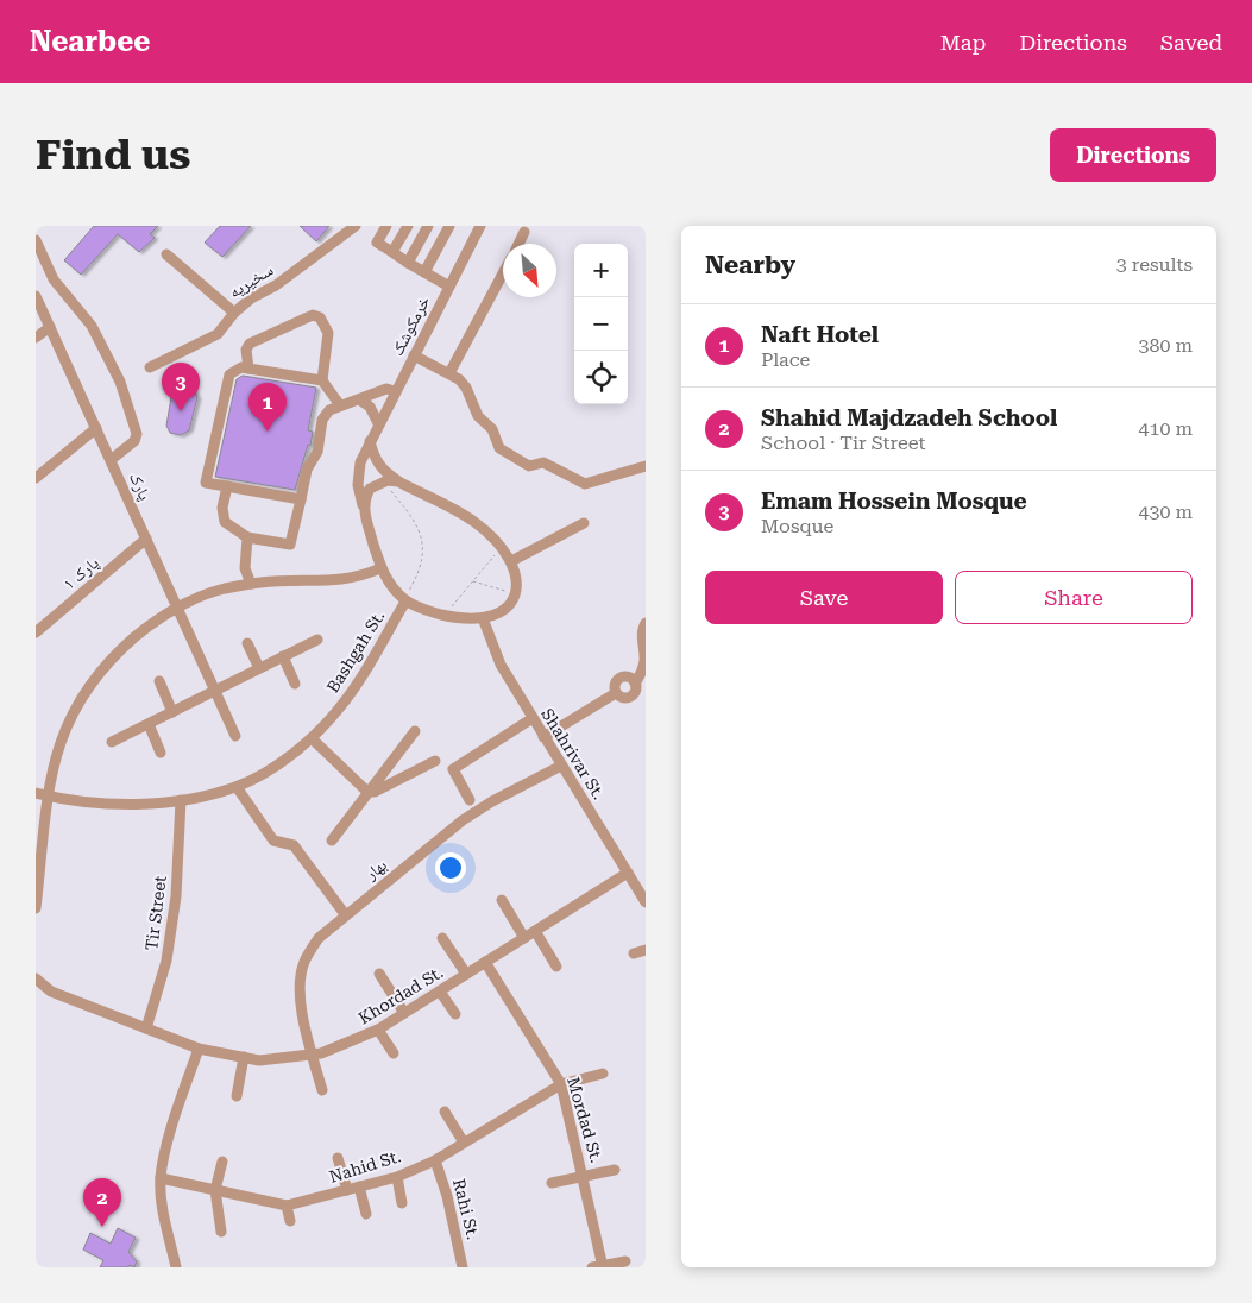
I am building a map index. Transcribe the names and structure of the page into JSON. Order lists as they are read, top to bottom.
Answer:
{
  "streets": {
    "street": [
      "سخیریه",
      "خرمکوشک",
      "پارک",
      "پارک ۱",
      "Bashgah St.",
      "Shahrivar St.",
      "بهار",
      "Tir Street",
      "Khordad St.",
      "Mordad St.",
      "Nahid St.",
      "Rahi St."
    ]
  },
  "crossings": [
    ["خرمکوشک", "Bashgah St."],
    ["پارک", "پارک ۱"],
    ["Bashgah St.", "Tir Street"],
    ["Shahrivar St.", "بهار"],
    ["Shahrivar St.", "Khordad St."],
    ["بهار", "Khordad St."],
    ["Tir Street", "Khordad St."],
    ["Khordad St.", "Mordad St."],
    ["Mordad St.", "Nahid St."],
    ["Nahid St.", "Rahi St."]
  ],
  "north": "bottom right",
  "page": {
    "header": "Nearbee",
    "nav": ["Map", "Directions", "Saved"],
    "buttons": [
      "Directions",
      ["Save", "Share"]
    ],
    "title": "Find us",
    "heading": ["Nearby", "3 results"],
    "map_buttons": ["+", "−"],
    "list": [
      {
        "mark": "1",
        "name": "Naft Hotel",
        "note": "Place",
        "value": "380 m"
      },
      {
        "mark": "2",
        "name": "Shahid Majdzadeh School",
        "note": "School · Tir Street",
        "value": "410 m"
      },
      {
        "mark": "3",
        "name": "Emam Hossein Mosque",
        "note": "Mosque",
        "value": "430 m"
      }
    ],
    "pins": ["3", "1", "2"]
  }
}
